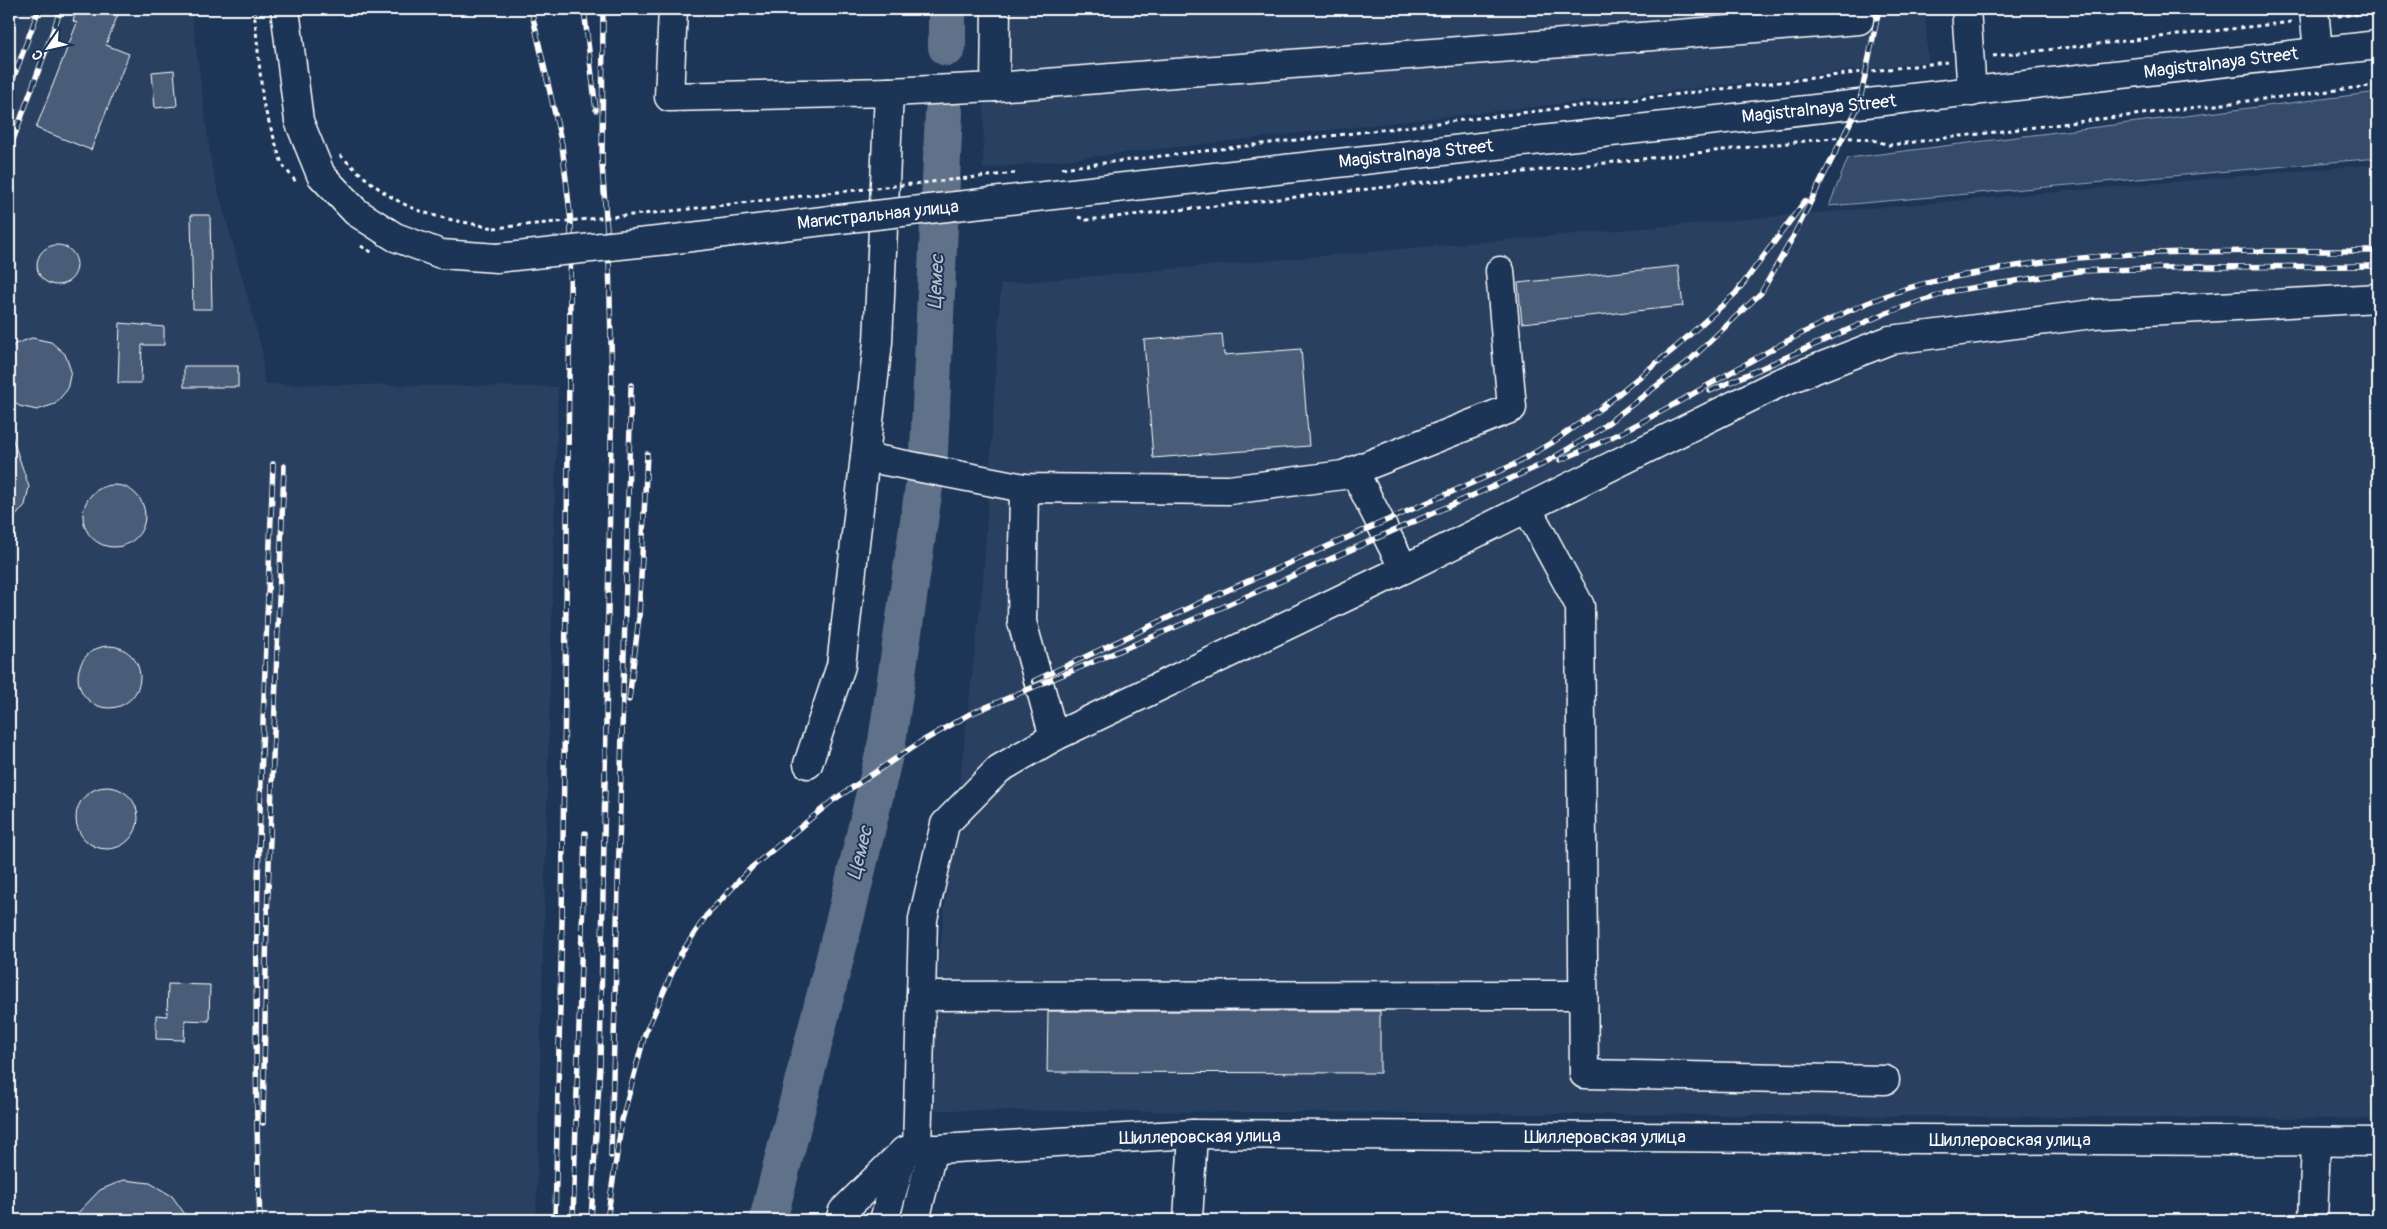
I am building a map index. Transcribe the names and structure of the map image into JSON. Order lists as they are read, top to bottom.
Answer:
{
  "streets": {
    "main road": ["Magistralnaya Street", "Магистральная улица", "Шиллеровская улица"]
  },
  "crossings": [
    ["Magistralnaya Street", "Магистральная улица"]
  ],
  "water": ["Цемес"],
  "north": "bottom left"
}
